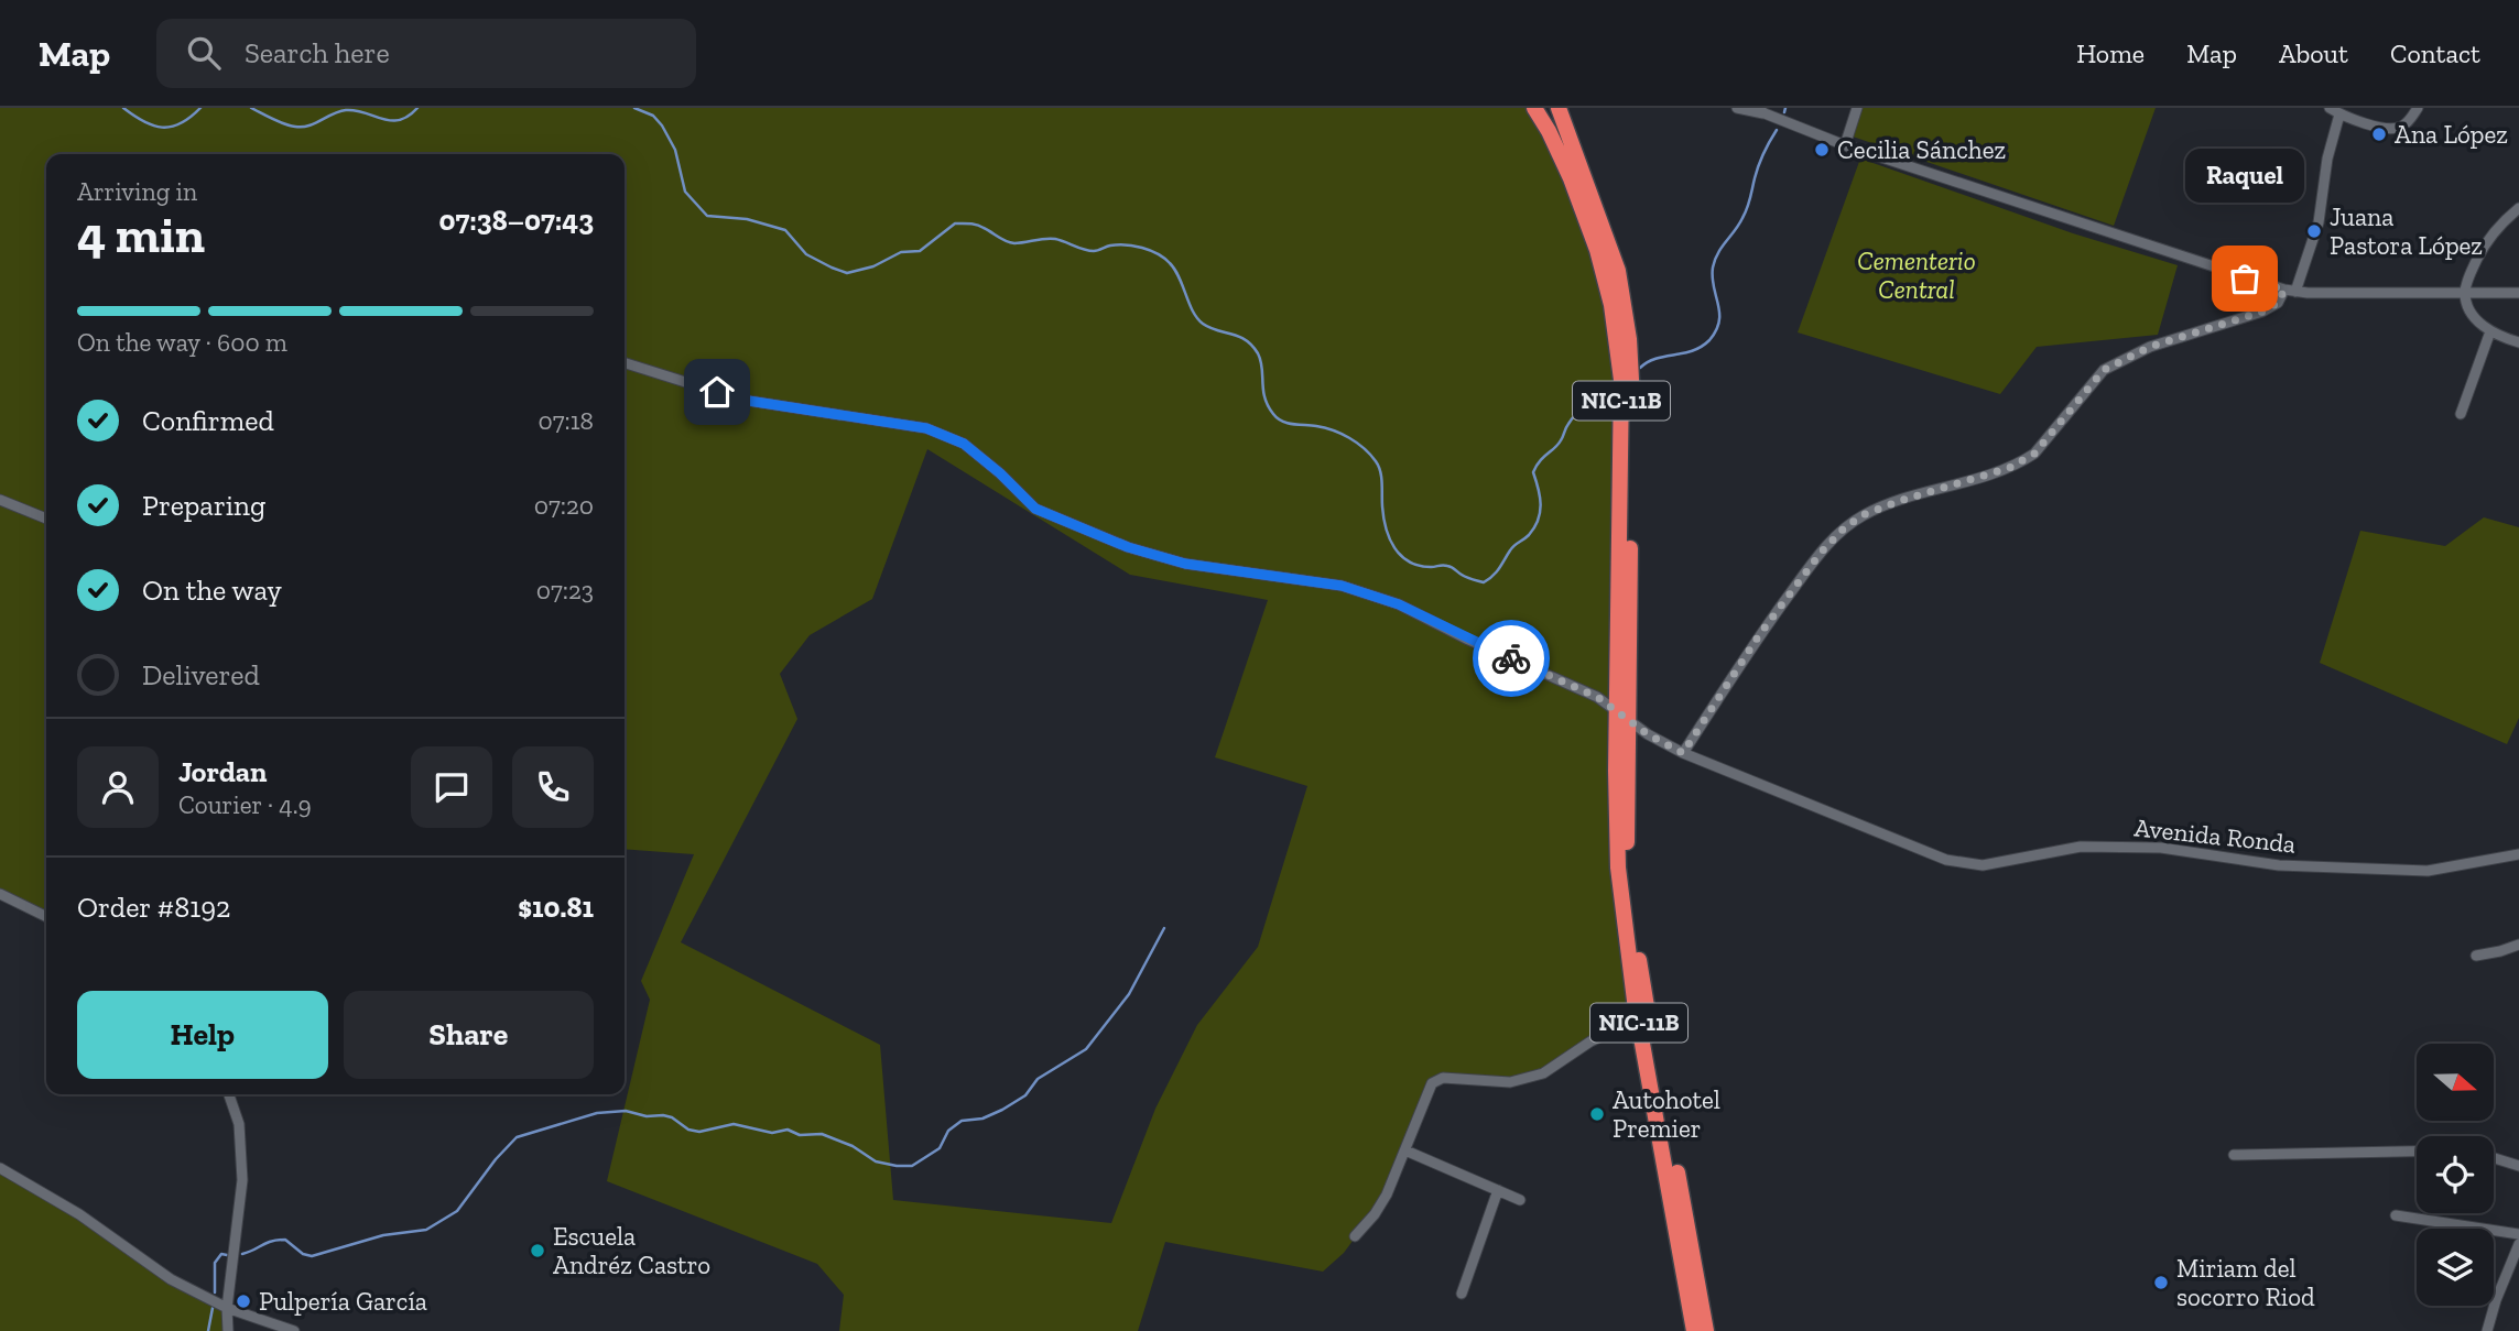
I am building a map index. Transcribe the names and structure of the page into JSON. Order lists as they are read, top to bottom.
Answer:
{
  "streets": {
    "highway": ["NIC-11B"],
    "street": ["Avenida Ronda"]
  },
  "crossings": [
    ["NIC-11B", "Avenida Ronda"]
  ],
  "parks": ["Cementerio Central"],
  "places": [
    "Ana López",
    "Cecilia Sánchez",
    "Juana Pastora López",
    "Raquel",
    "Autohotel Premier",
    "Escuela Andréz Castro",
    "Miriam del socorro Riod",
    "Pulpería García"
  ],
  "north": "right",
  "page": {
    "header": "Map",
    "search": "Search here",
    "nav": [
      "Home",
      "Map",
      "About",
      "Contact"
    ],
    "bubble": "Raquel",
    "heading": ["4 min", "Arriving in", "07:38–07:43"],
    "panel": [
      "Jordan",
      "Courier · 4.9",
      "Order #8192",
      "$10.81"
    ],
    "bar": "On the way · 600 m",
    "list": [
      ["Confirmed", "07:18"],
      ["Preparing", "07:20"],
      ["On the way", "07:23"],
      "Delivered"
    ],
    "buttons": ["Help", "Share"]
  }
}
